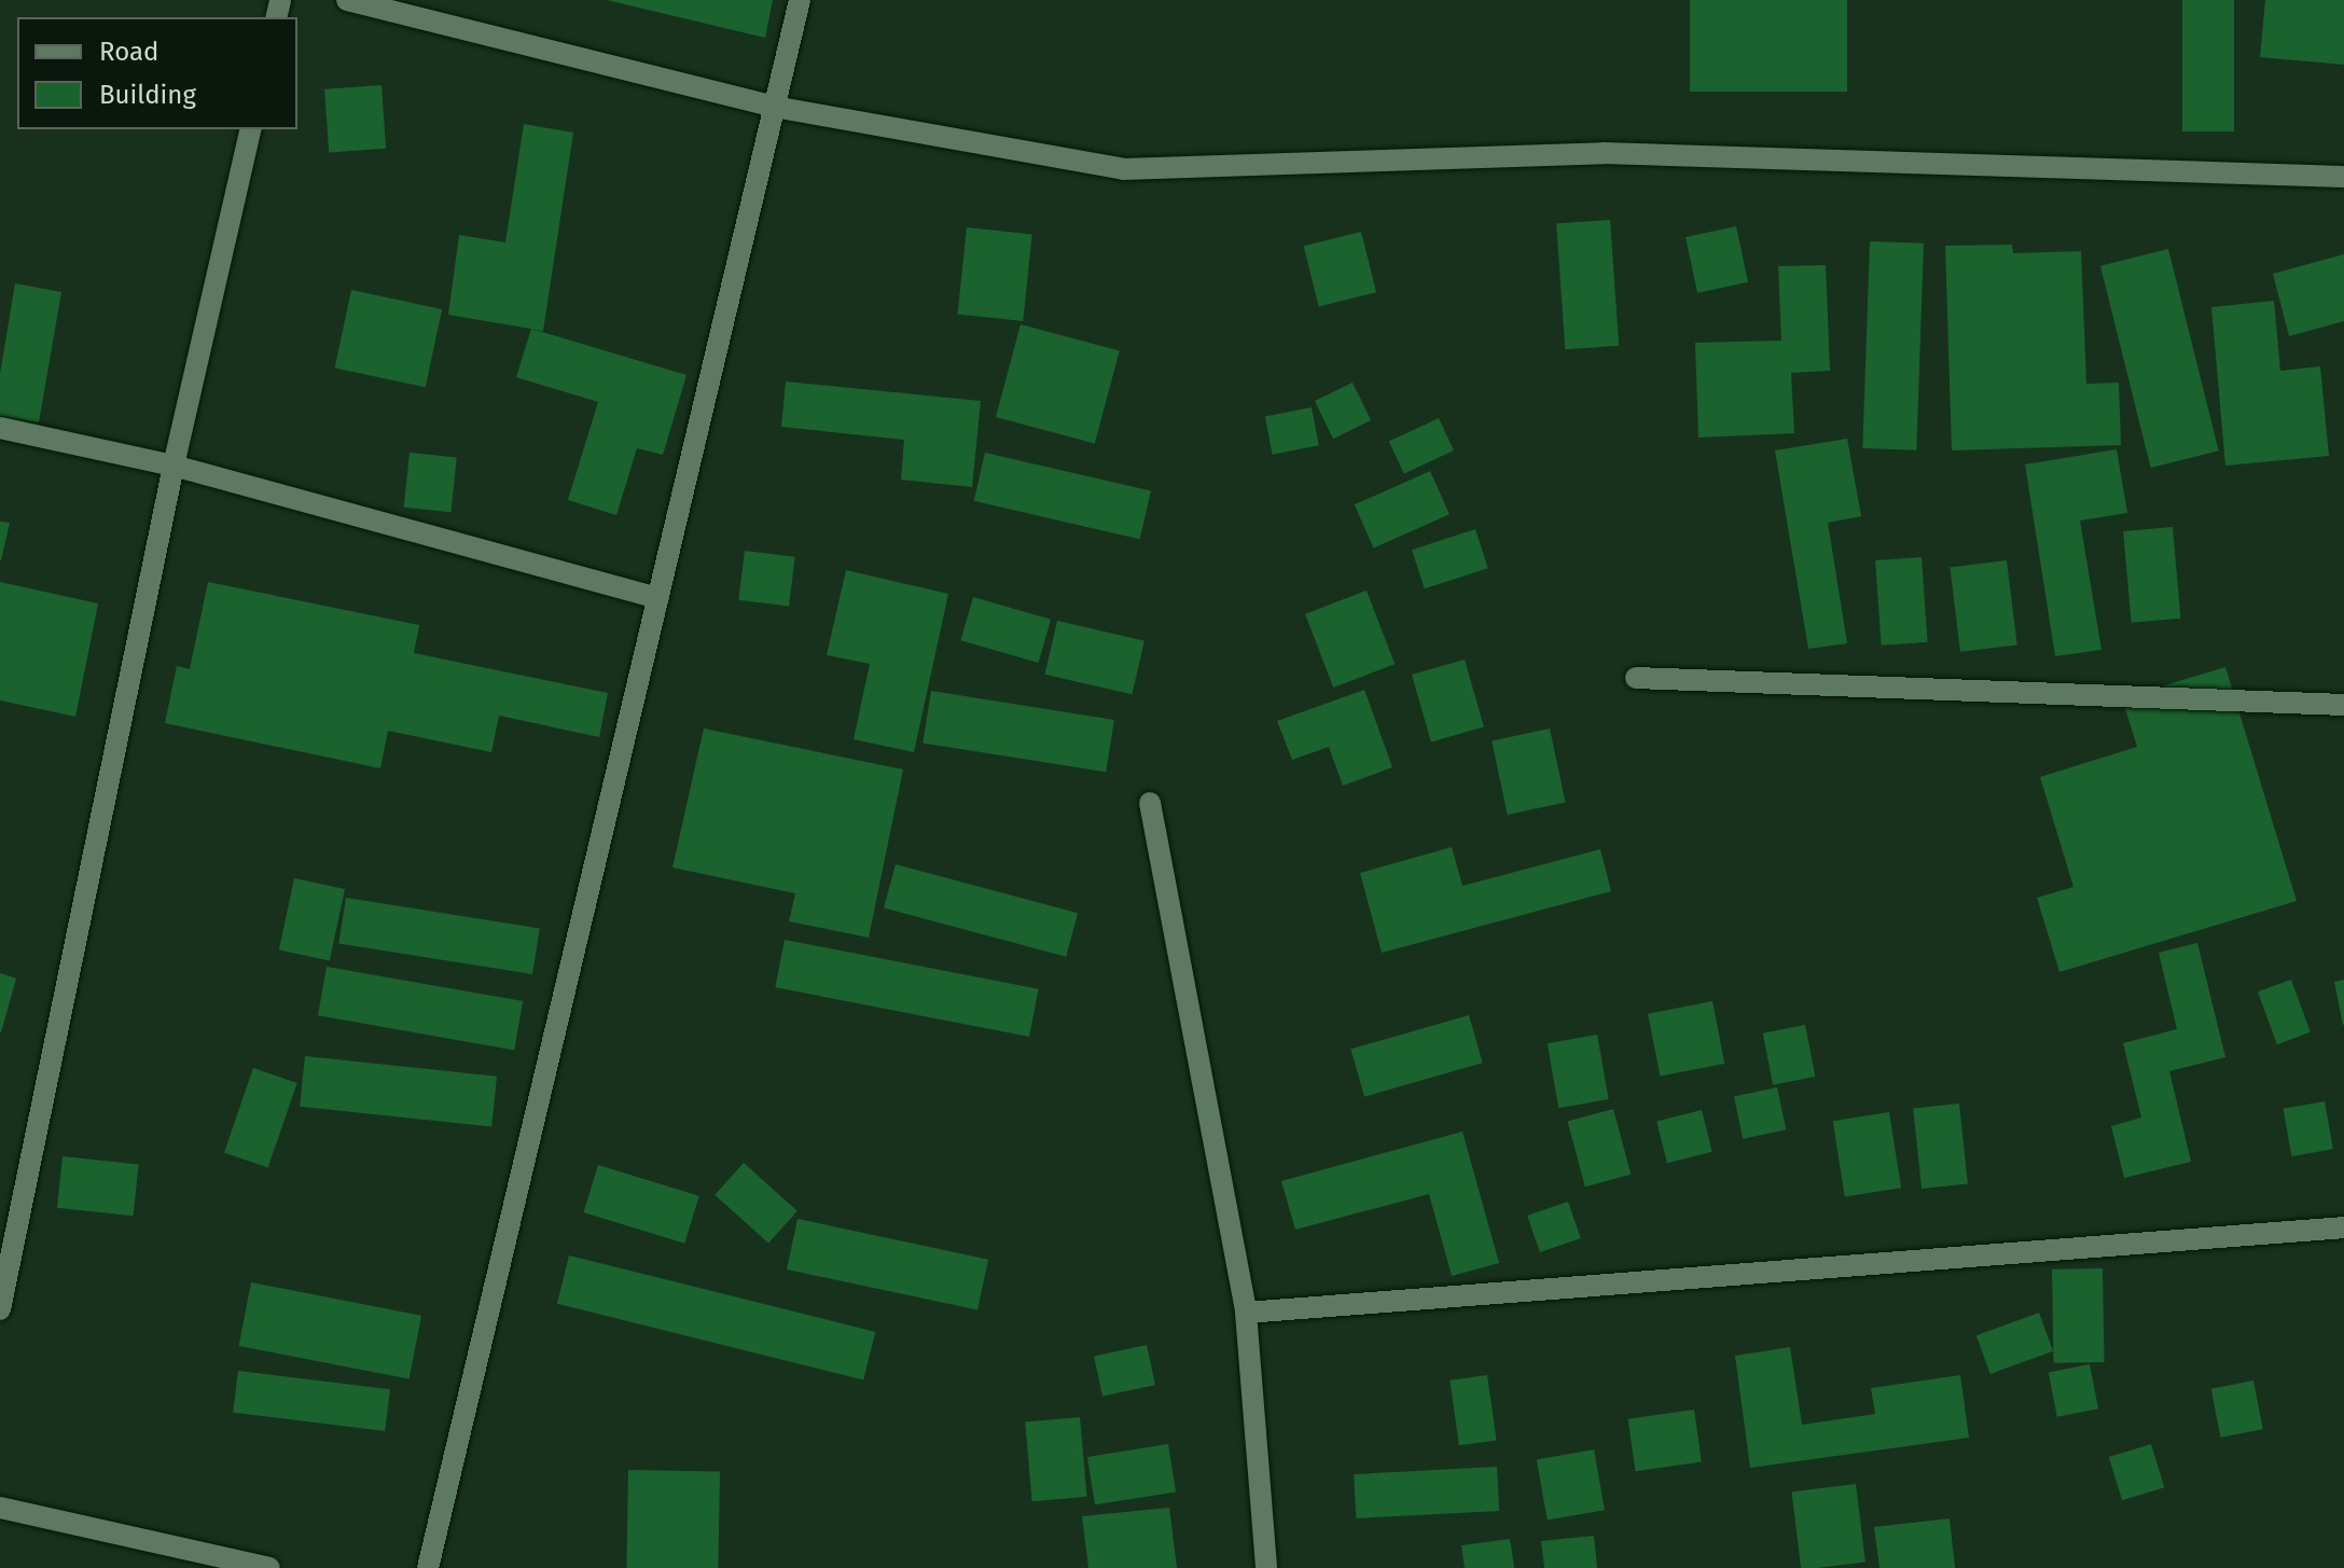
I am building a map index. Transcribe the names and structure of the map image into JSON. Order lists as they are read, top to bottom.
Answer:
{
  "legend": ["Road", "Building"]
}
